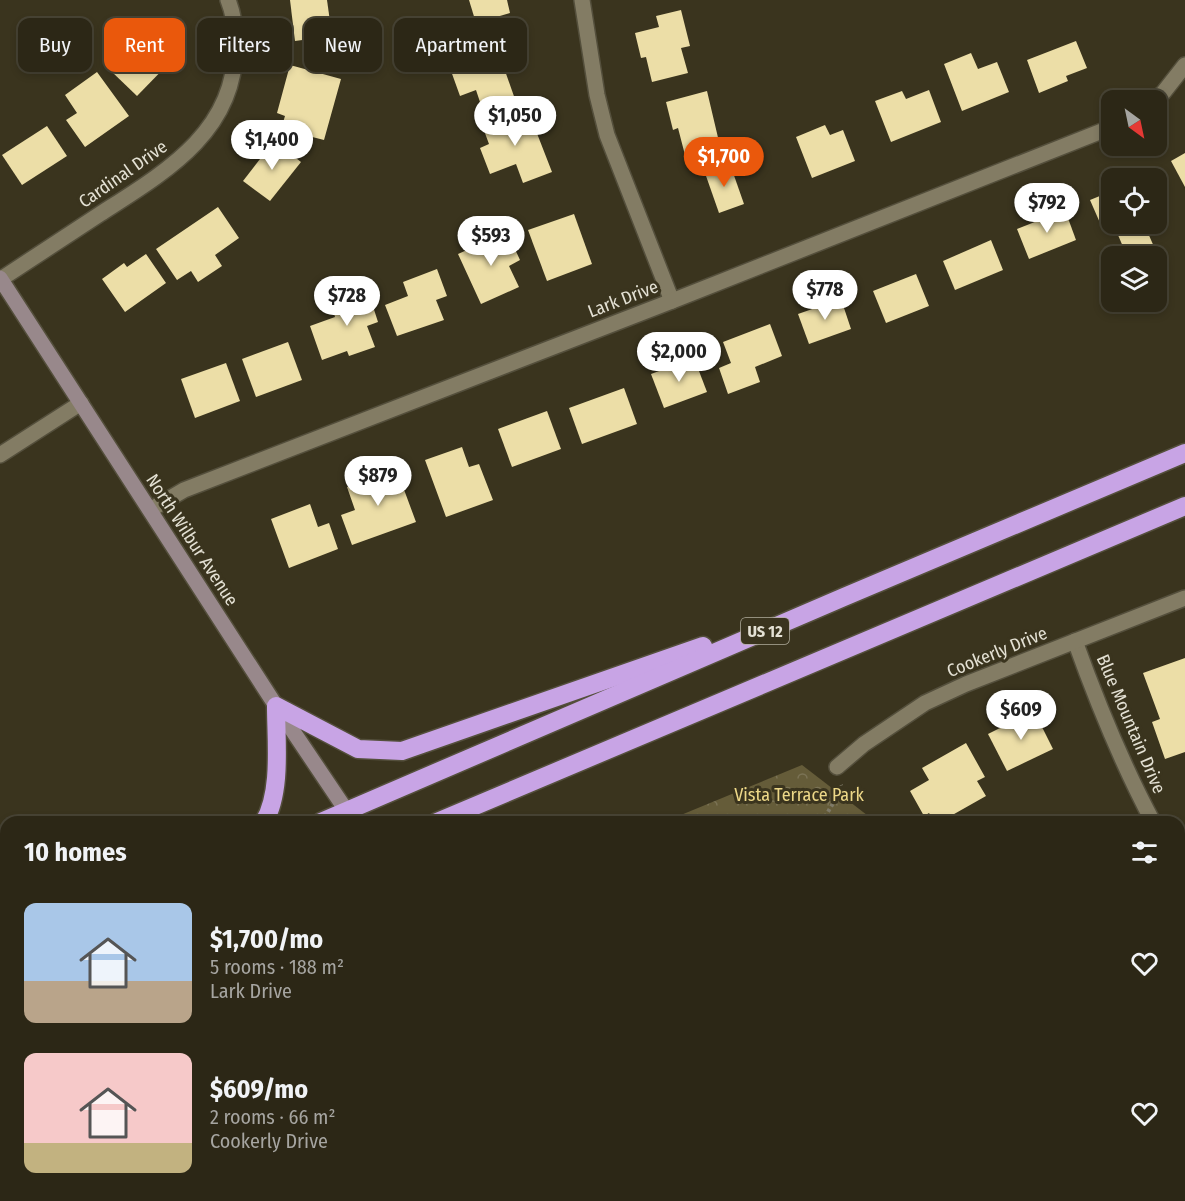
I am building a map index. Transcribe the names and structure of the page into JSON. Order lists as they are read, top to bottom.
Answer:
{
  "streets": {
    "highway": ["US 12"],
    "main road": ["North Wilbur Avenue"],
    "street": [
      "Cardinal Drive",
      "Lark Drive",
      "Cookerly Drive",
      "Blue Mountain Drive"
    ]
  },
  "crossings": [
    ["Cardinal Drive", "North Wilbur Avenue"],
    ["Lark Drive", "North Wilbur Avenue"],
    ["Cookerly Drive", "Blue Mountain Drive"]
  ],
  "parks": ["Vista Terrace Park"],
  "north": "bottom right",
  "page": {
    "chip": [
      "Buy",
      "Rent",
      "Filters",
      "New",
      "Apartment"
    ],
    "price": [
      "$1,050",
      "$1,400",
      "$1,700",
      "$792",
      "$593",
      "$778",
      "$728",
      "$2,000",
      "$879",
      "$609"
    ],
    "heading": "10 homes",
    "list": [
      {
        "name": "$1,700/mo",
        "note": "5 rooms · 188 m² · Lark Drive"
      },
      {
        "name": "$609/mo",
        "note": "2 rooms · 66 m² · Cookerly Drive"
      }
    ]
  }
}
